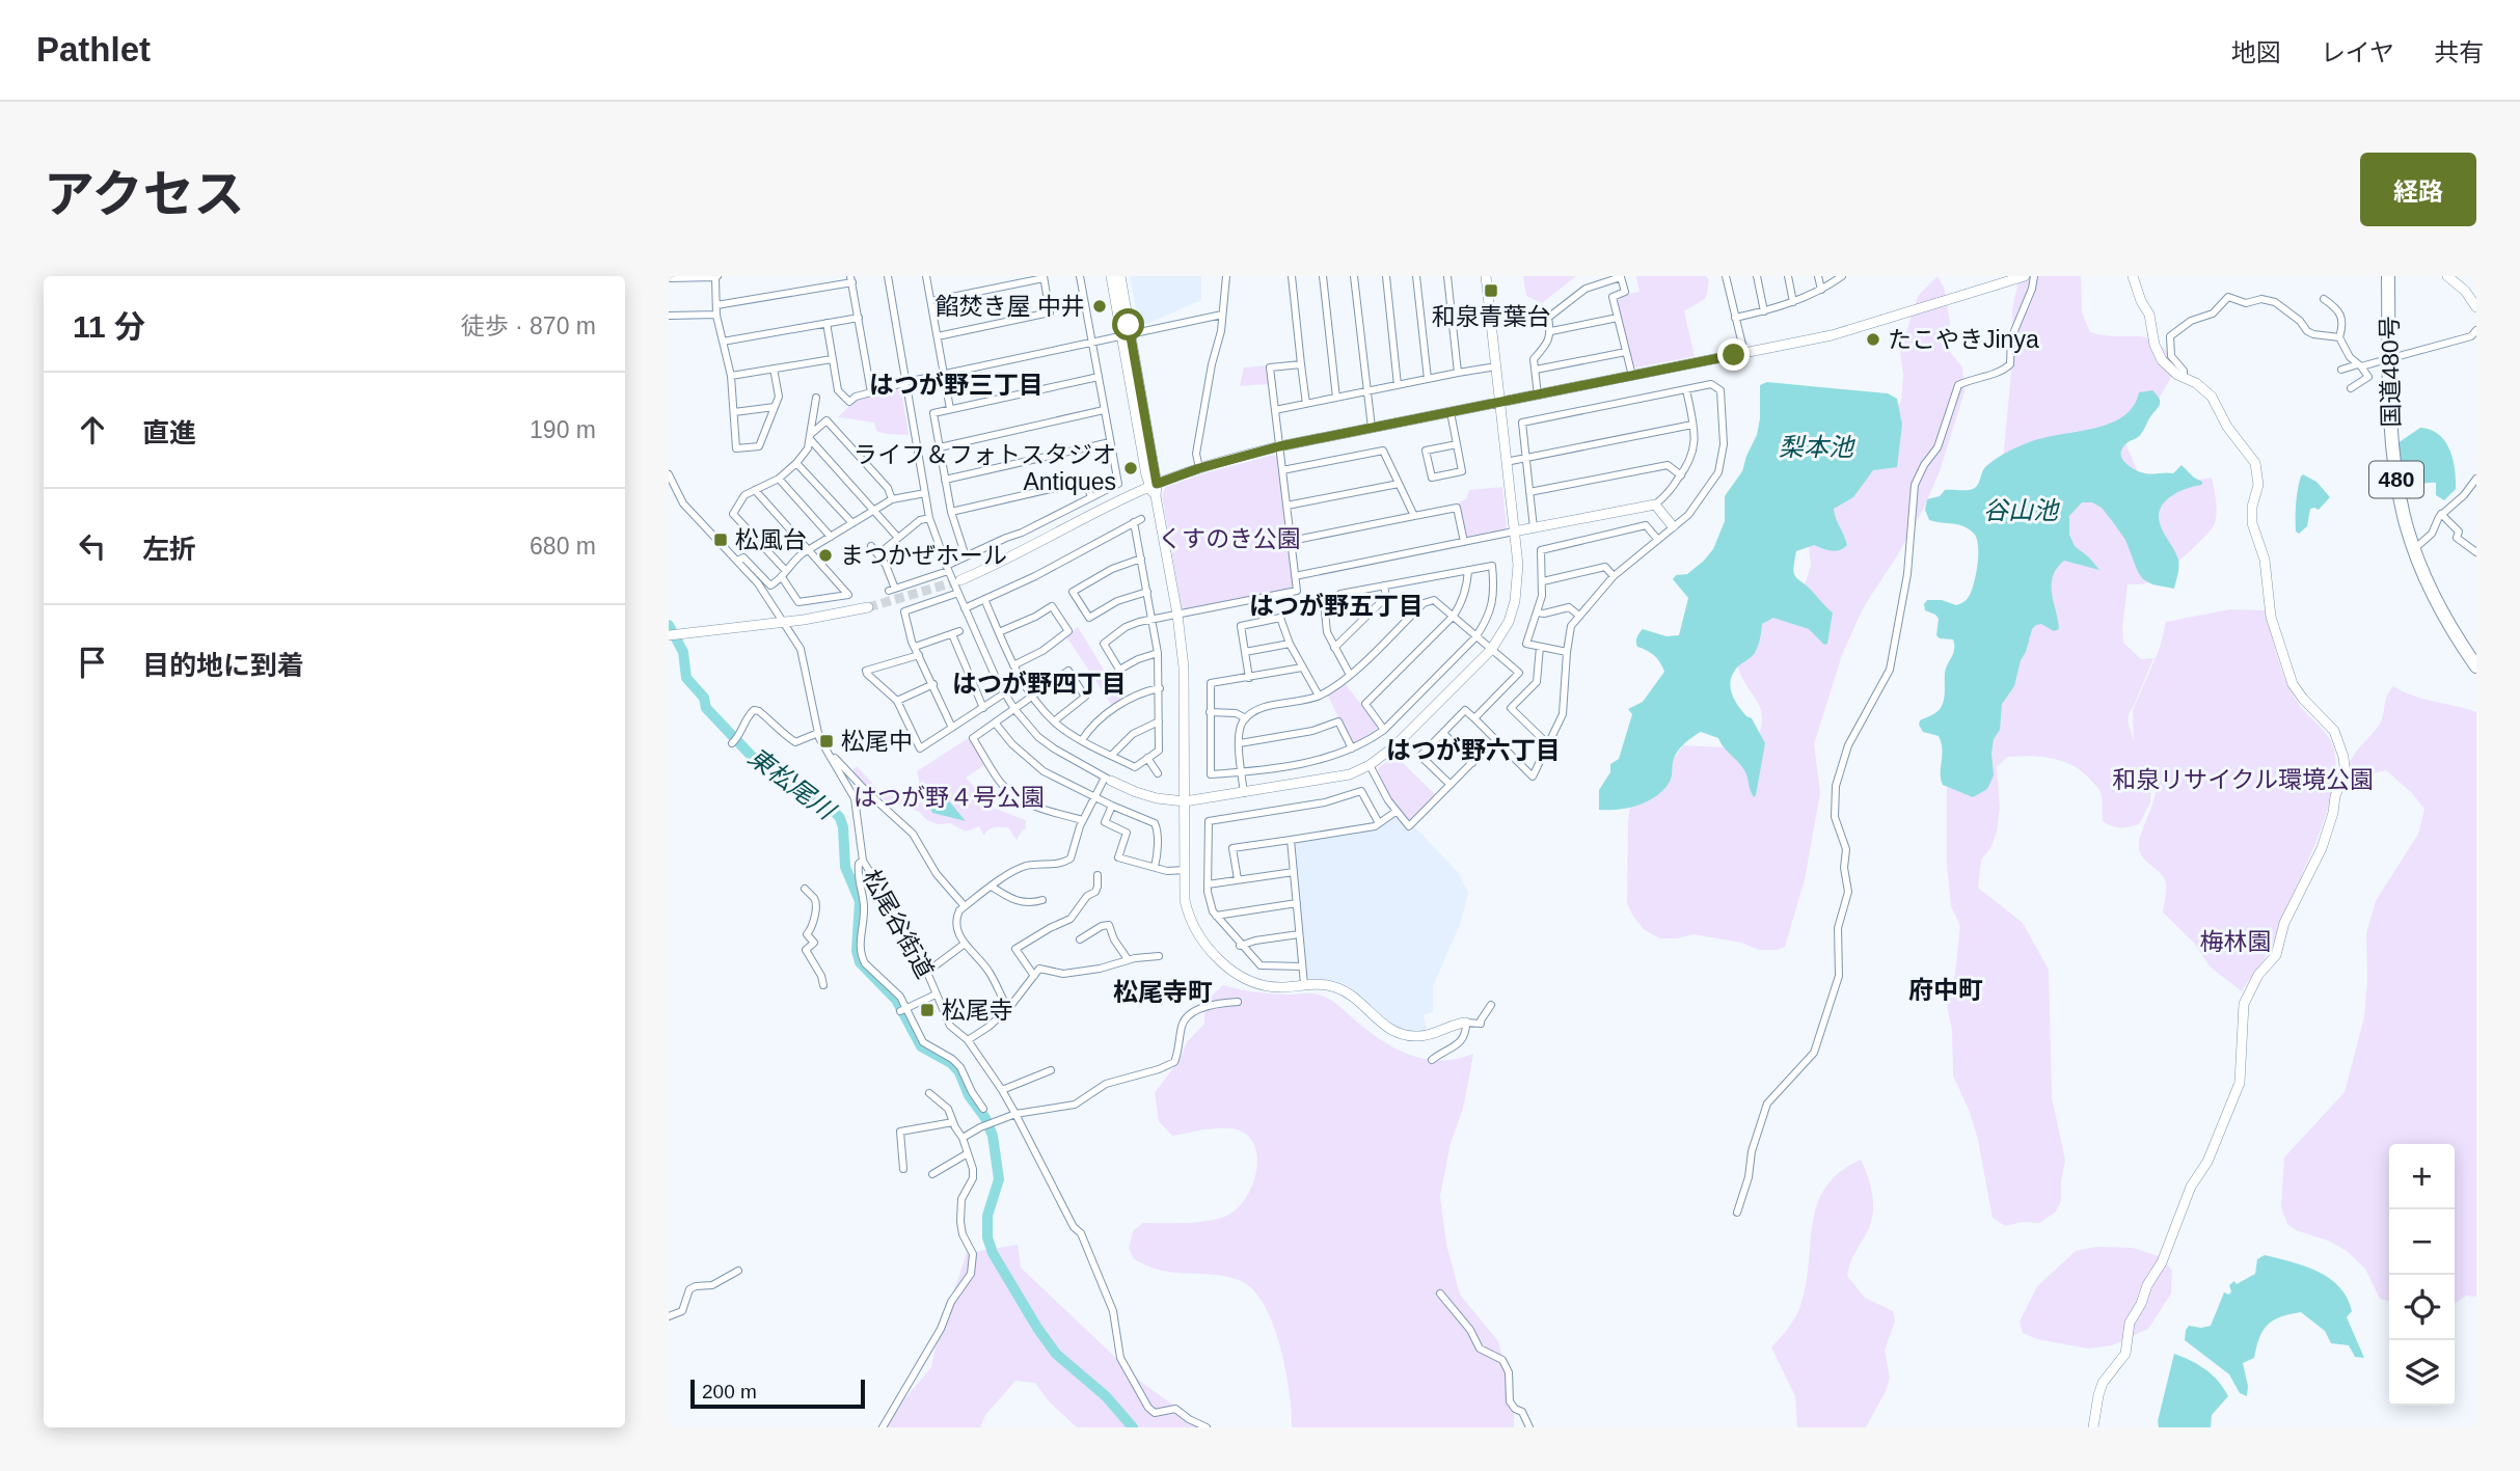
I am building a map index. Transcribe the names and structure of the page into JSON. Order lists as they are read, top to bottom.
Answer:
{
  "streets": {
    "highway": ["国道480号", "480"],
    "street": ["松尾谷街道"]
  },
  "districts": [
    "はつが野三丁目",
    "はつが野五丁目",
    "はつが野四丁目",
    "はつが野六丁目",
    "府中町",
    "松尾寺町"
  ],
  "water": ["梨本池", "谷山池", "東松尾川"],
  "parks": [
    "くすのき公園",
    "和泉リサイクル環境公園",
    "はつが野４号公園",
    "梅林園"
  ],
  "places": {
    "transit": [
      "和泉青葉台",
      "松風台",
      "松尾中",
      "松尾寺"
    ],
    "other": [
      "餡焚き屋 中井",
      "たこやきJinya",
      "ライフ＆フォトスタジオ Antiques",
      "まつかぜホール"
    ]
  },
  "scale_bar": "200 m",
  "page": {
    "header": "Pathlet",
    "nav": ["地図", "レイヤ", "共有"],
    "title": "アクセス",
    "buttons": "経路",
    "heading": ["11 分", "徒歩 · 870 m"],
    "list": [
      ["直進", "190 m"],
      ["左折", "680 m"],
      "目的地に到着"
    ],
    "map_buttons": ["+", "−"],
    "scale": "200 m"
  }
}
